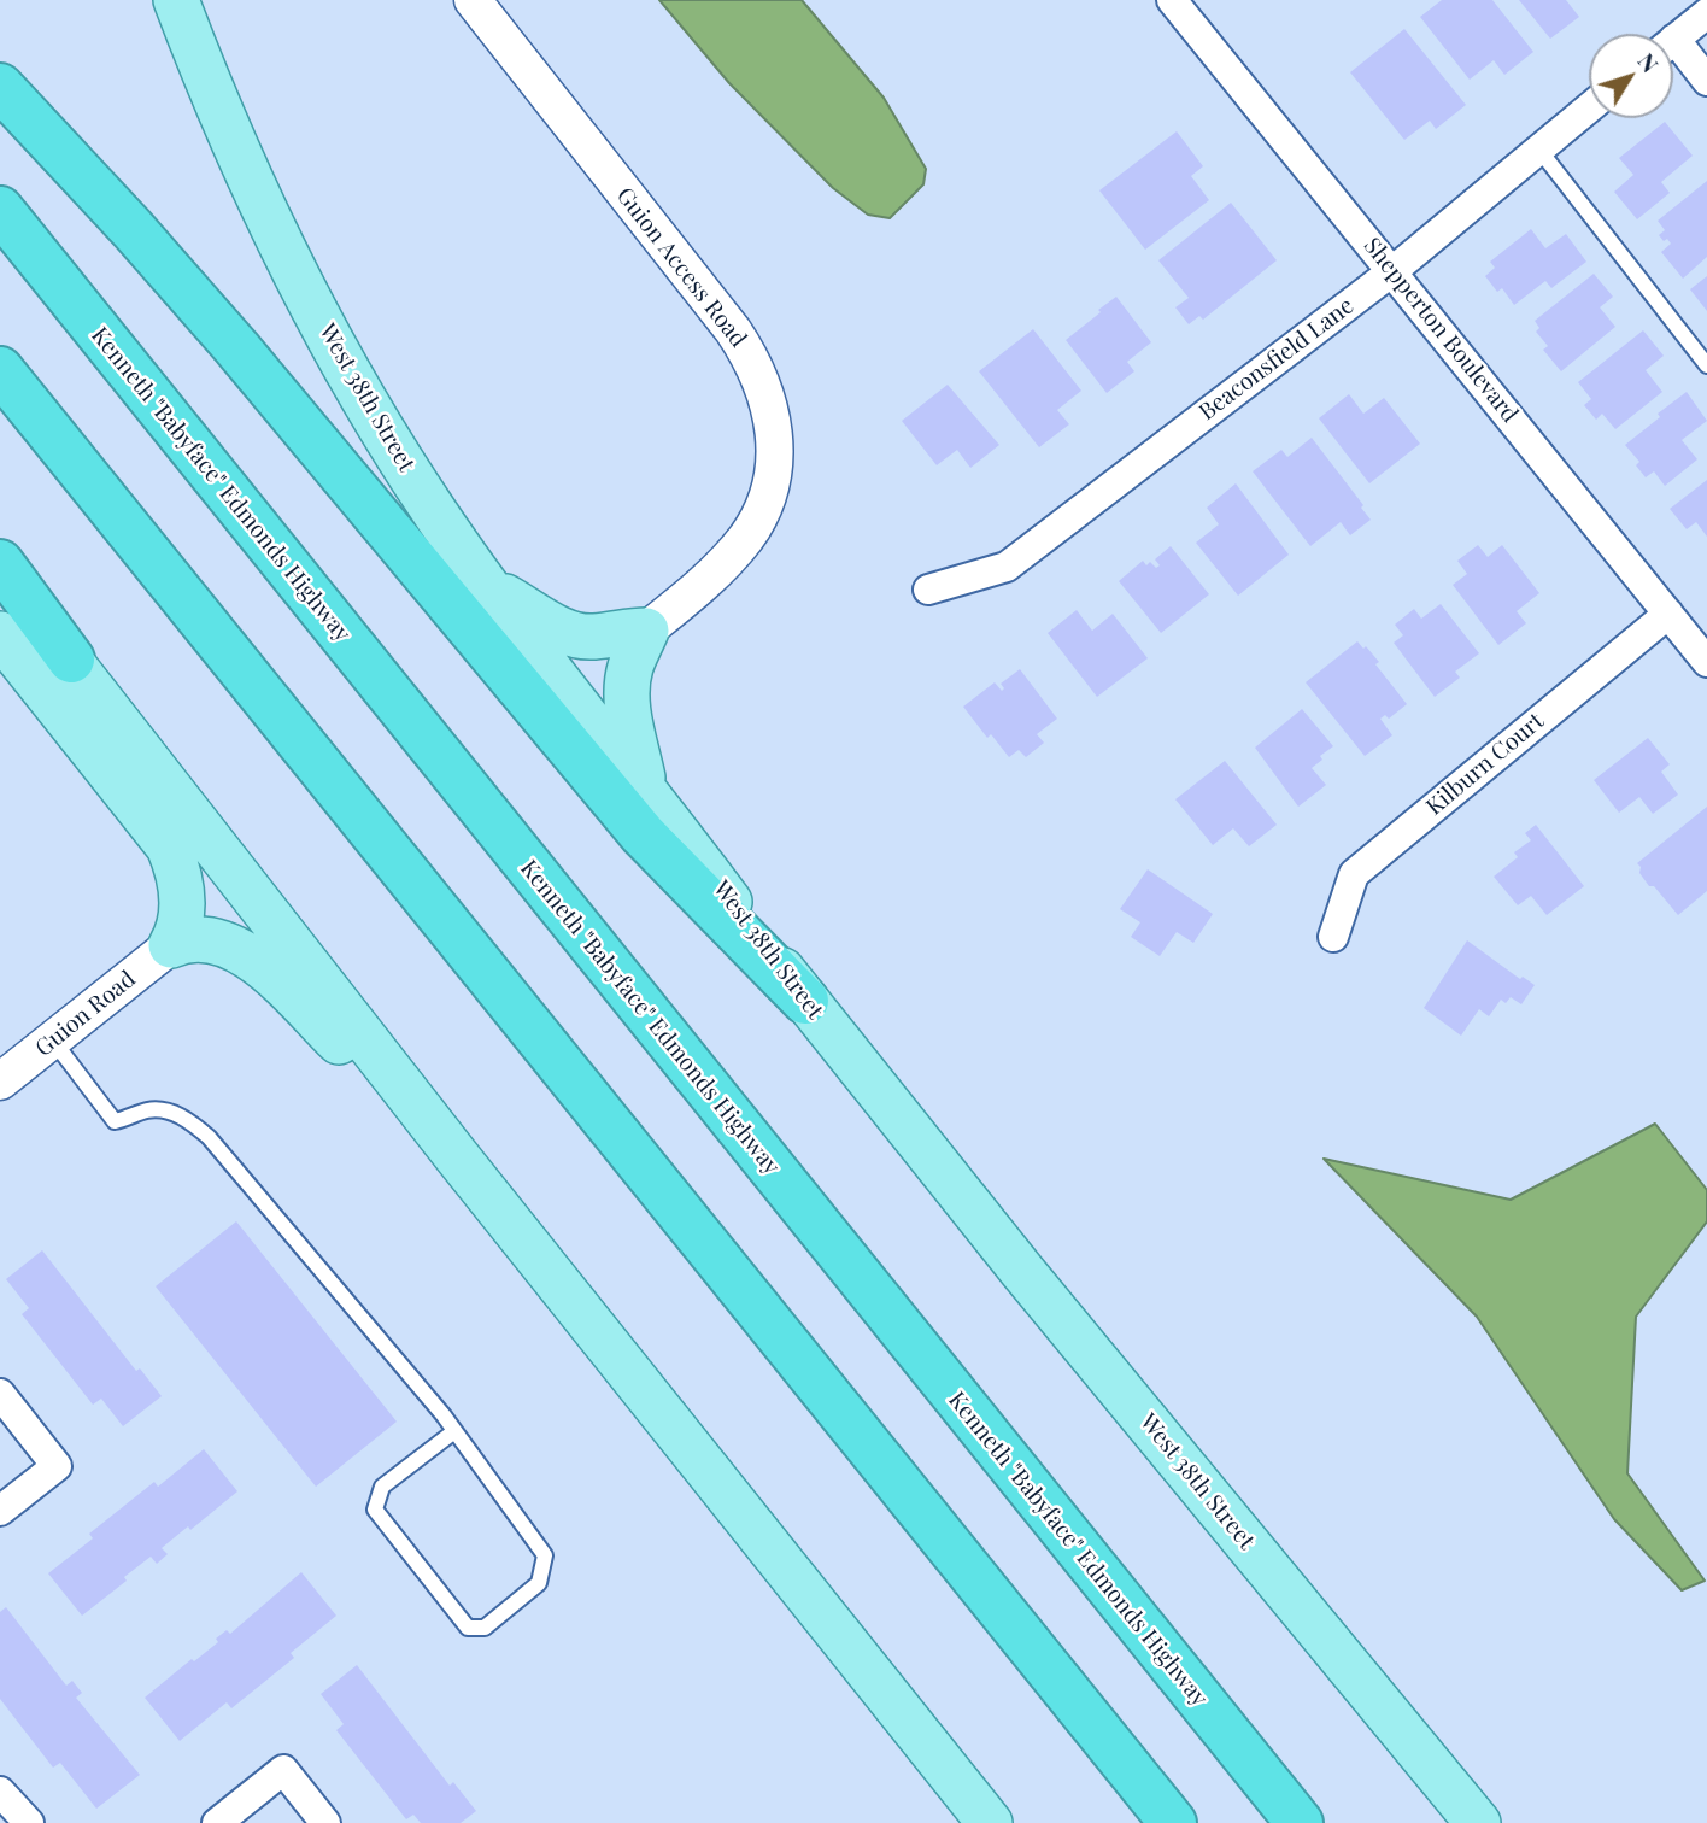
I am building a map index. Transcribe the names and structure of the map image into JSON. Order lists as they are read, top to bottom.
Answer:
{
  "streets": {
    "highway": ["Kenneth \"Babyface\" Edmonds Highway"],
    "main road": ["West 38th Street"],
    "street": [
      "Guion Access Road",
      "Shepperton Boulevard",
      "Beaconsfield Lane",
      "Kilburn Court",
      "Guion Road"
    ]
  },
  "crossings": [
    ["Shepperton Boulevard", "Beaconsfield Lane"],
    ["Shepperton Boulevard", "Kilburn Court"]
  ],
  "north": "top right"
}
